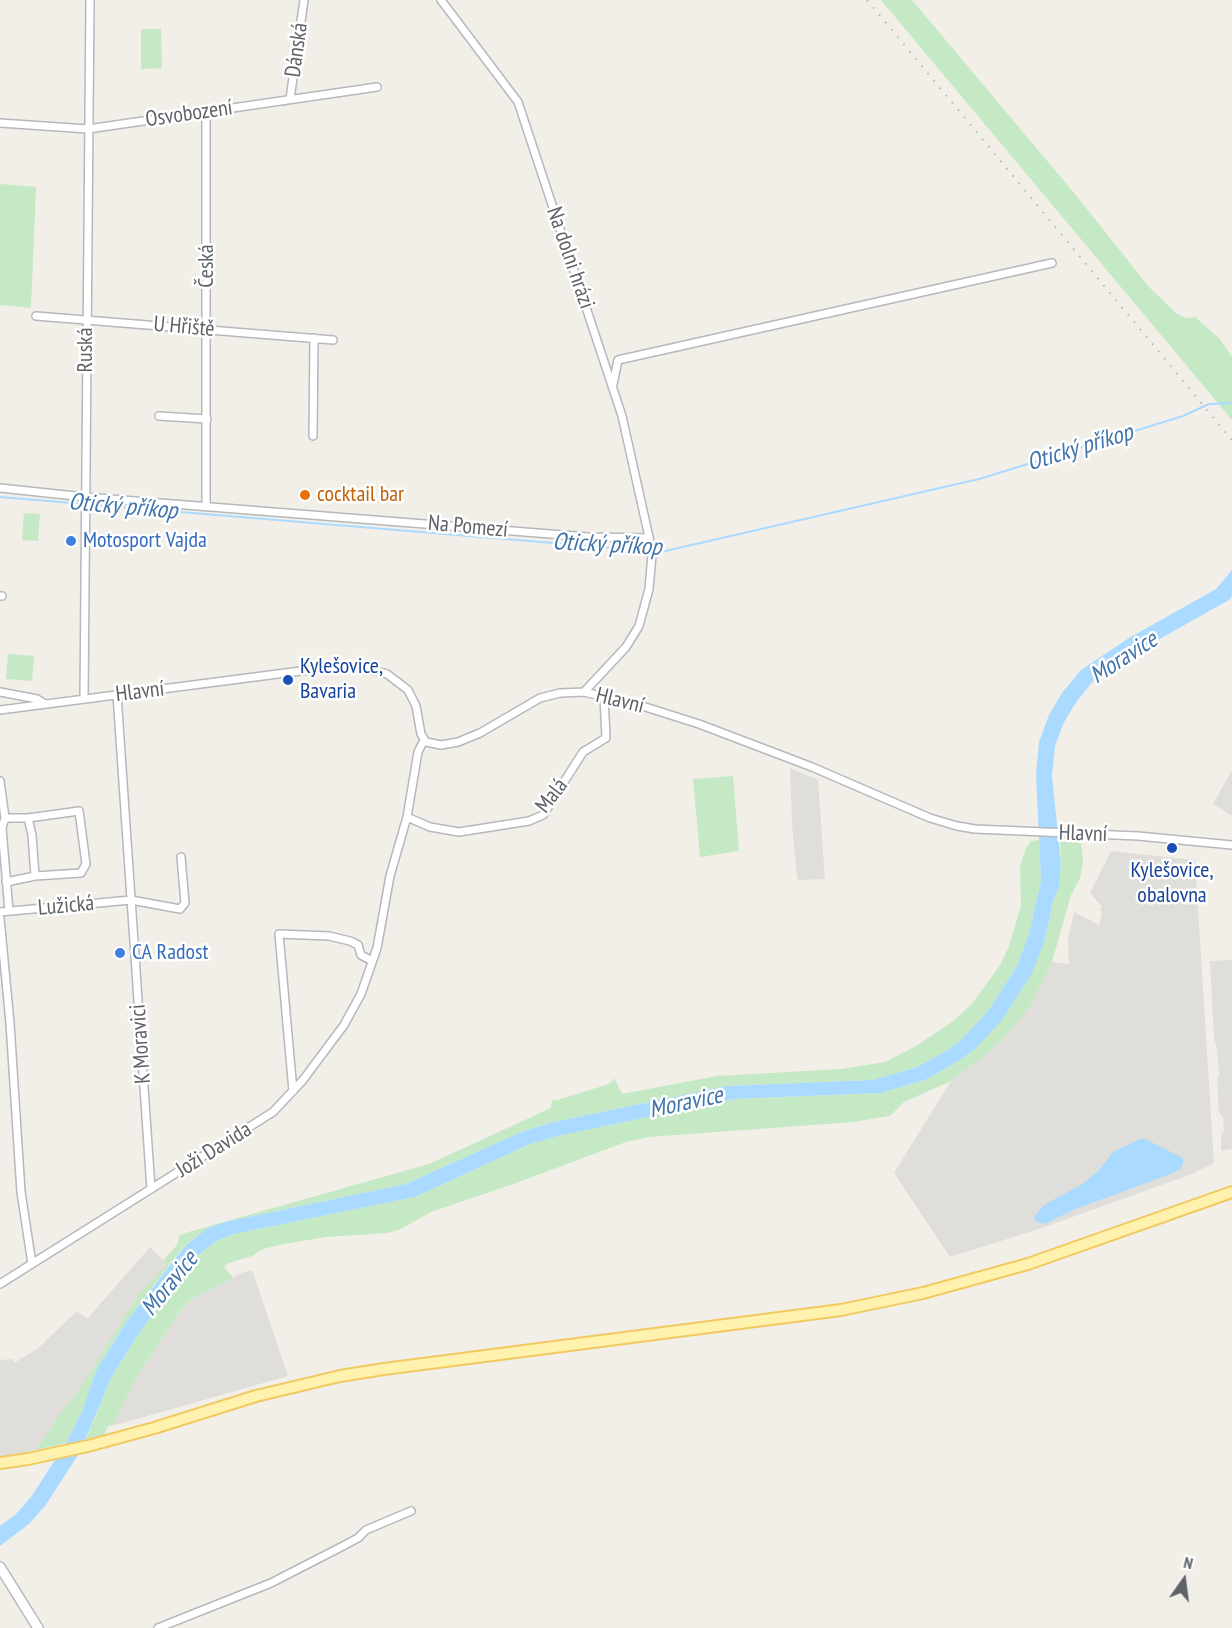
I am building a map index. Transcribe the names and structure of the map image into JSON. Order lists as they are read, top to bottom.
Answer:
{
  "streets": {
    "street": [
      "Dánská",
      "Osvobození",
      "Na dolni hrázi",
      "Česká",
      "U Hřiště",
      "Ruská",
      "Na Pomezí",
      "Hlavní",
      "Malá",
      "Lužická",
      "K Moravici",
      "Joži Davida"
    ]
  },
  "crossings": [
    ["Dánská", "Osvobození"],
    ["Osvobození", "Česká"],
    ["Osvobození", "Ruská"],
    ["Na dolni hrázi", "Na Pomezí"],
    ["Na dolni hrázi", "Hlavní"],
    ["Česká", "U Hřiště"],
    ["Česká", "Na Pomezí"],
    ["U Hřiště", "Ruská"],
    ["Ruská", "Na Pomezí"],
    ["Ruská", "Hlavní"],
    ["Hlavní", "Malá"],
    ["Hlavní", "Joži Davida"],
    ["Malá", "Joži Davida"],
    ["Lužická", "K Moravici"],
    ["K Moravici", "Joži Davida"]
  ],
  "water": ["Otický příkop", "Moravice"],
  "places": [
    "cocktail bar",
    "Motosport Vajda",
    "Kylešovice, Bavaria",
    "Kylešovice, obalovna",
    "CA Radost"
  ],
  "north": "top"
}
